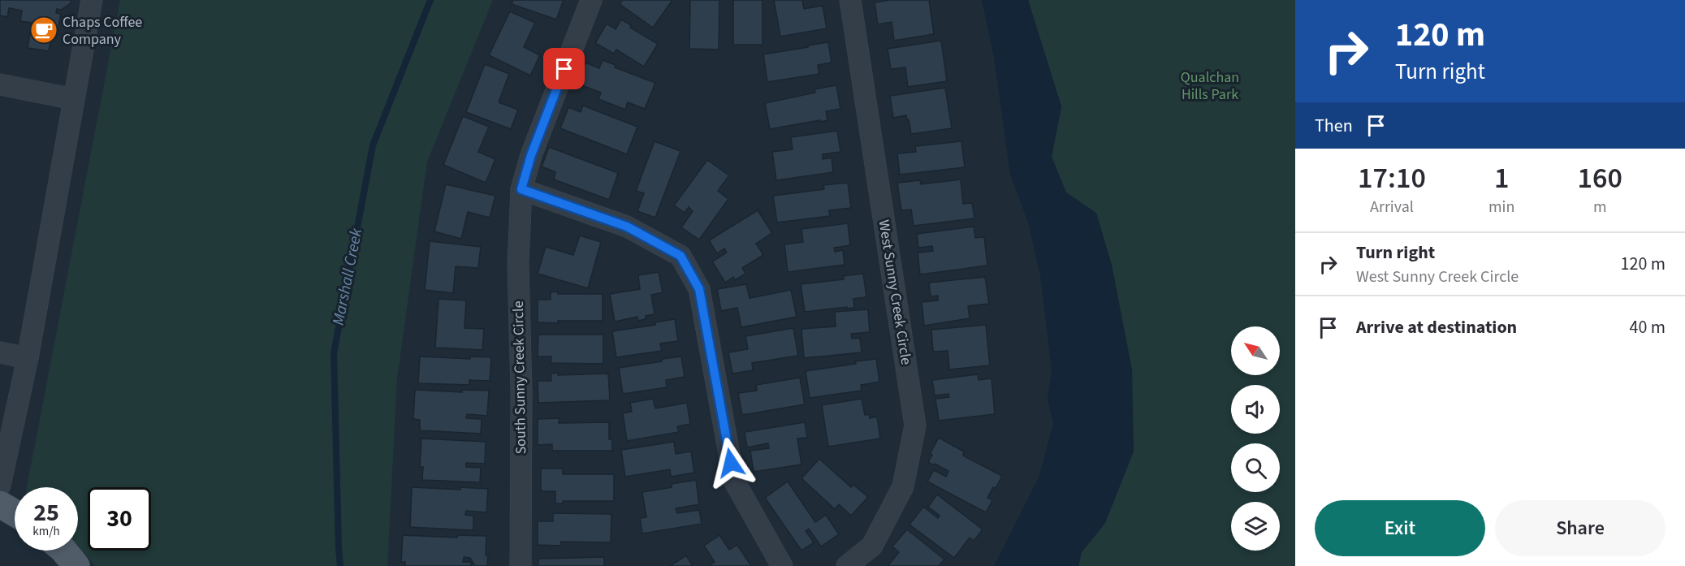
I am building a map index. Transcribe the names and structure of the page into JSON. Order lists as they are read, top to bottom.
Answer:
{
  "streets": {
    "street": ["West Sunny Creek Circle", "South Sunny Creek Circle"]
  },
  "water": ["Marshall Creek"],
  "parks": ["Qualchan Hills Park"],
  "places": {
    "cafe": ["Chaps Coffee Company"]
  },
  "north": "top left",
  "page": {
    "turn": ["120 m", "Turn right"],
    "then": "Then",
    "eta": [
      "17:10",
      "Arrival",
      "1",
      "min",
      "160",
      "m"
    ],
    "list": [
      {
        "name": "Turn right",
        "note": "West Sunny Creek Circle",
        "value": "120 m"
      },
      {
        "name": "Arrive at destination",
        "value": "40 m"
      }
    ],
    "speed": "25 km/h",
    "limit": "30",
    "buttons": ["Exit", "Share"]
  }
}
